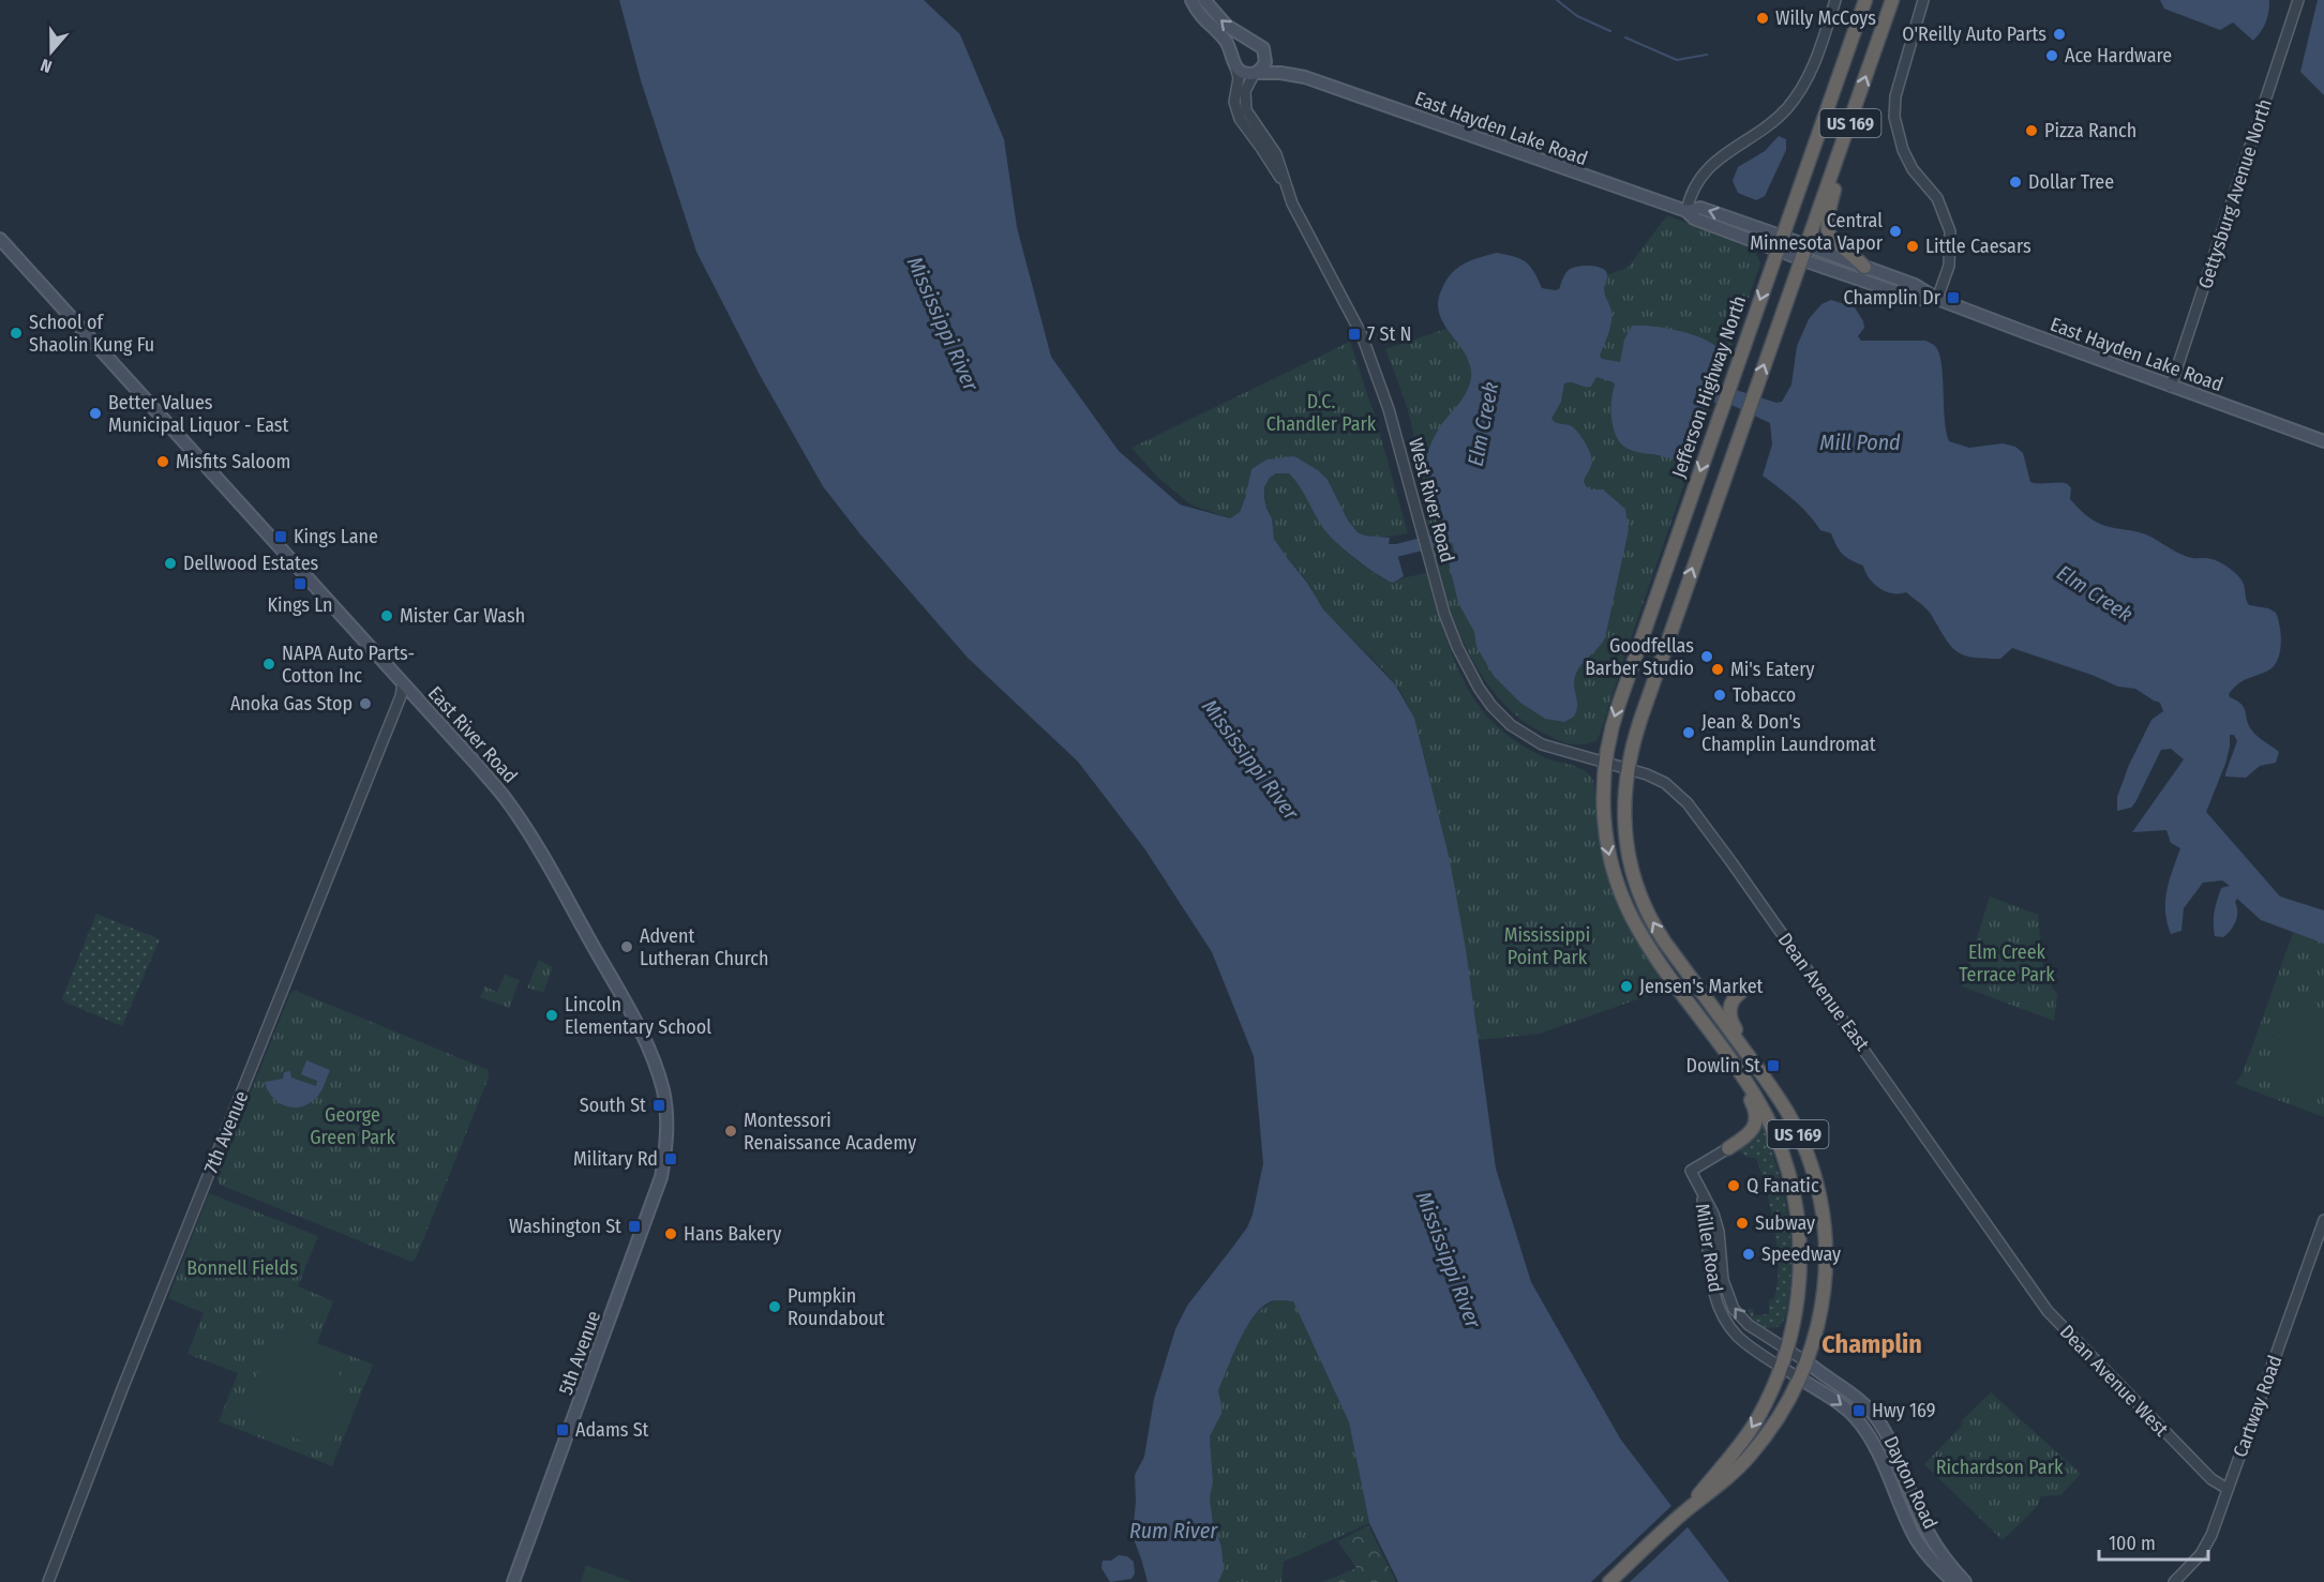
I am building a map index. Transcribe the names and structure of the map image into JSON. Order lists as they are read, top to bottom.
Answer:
{
  "streets": {
    "highway": ["US 169", "Jefferson Highway North"],
    "main road": [
      "East Hayden Lake Road",
      "East River Road",
      "5th Avenue",
      "Dayton Road"
    ],
    "street": [
      "Gettysburg Avenue North",
      "West River Road",
      "Dean Avenue East",
      "7th Avenue",
      "Miller Road",
      "Dean Avenue West",
      "Cartway Road"
    ]
  },
  "crossings": [
    ["US 169", "Jefferson Highway North"],
    ["US 169", "Dean Avenue East"],
    ["US 169", "Miller Road"],
    ["US 169", "Dayton Road"],
    ["East Hayden Lake Road", "Gettysburg Avenue North"],
    ["East Hayden Lake Road", "Jefferson Highway North"],
    ["East Hayden Lake Road", "West River Road"],
    ["Jefferson Highway North", "West River Road"],
    ["Jefferson Highway North", "Dean Avenue East"],
    ["West River Road", "Dean Avenue East"],
    ["East River Road", "7th Avenue"],
    ["East River Road", "5th Avenue"],
    ["Dean Avenue East", "Dean Avenue West"],
    ["Miller Road", "Dayton Road"],
    ["Dean Avenue West", "Cartway Road"]
  ],
  "districts": ["Champlin"],
  "water": [
    "Mississippi River",
    "Elm Creek",
    "Mill Pond",
    "Rum River"
  ],
  "parks": [
    "D.C. Chandler Park",
    "Mississippi Point Park",
    "Elm Creek Terrace Park",
    "George Green Park",
    "Bonnell Fields",
    "Richardson Park"
  ],
  "places": {
    "other": [
      "Willy McCoys",
      "O'Reilly Auto Parts",
      "Ace Hardware",
      "Pizza Ranch",
      "Dollar Tree",
      "Central Minnesota Vapor",
      "Little Caesars",
      "School of Shaolin Kung Fu",
      "Better Values Municipal Liquor - East",
      "Misfits Saloom",
      "Dellwood Estates",
      "Mister Car Wash",
      "Goodfellas Barber Studio",
      "NAPA Auto Parts- Cotton Inc",
      "Mi's Eatery",
      "Tobacco",
      "Anoka Gas Stop",
      "Jean & Don's Champlin Laundromat",
      "Advent Lutheran Church",
      "Jensen's Market",
      "Lincoln Elementary School",
      "Montessori Renaissance Academy",
      "Q Fanatic",
      "Subway",
      "Hans Bakery",
      "Speedway",
      "Pumpkin Roundabout"
    ],
    "transit": [
      "Champlin Dr",
      "7 St N",
      "Kings Lane",
      "Kings Ln",
      "Dowlin St",
      "South St",
      "Military Rd",
      "Washington St",
      "Hwy 169",
      "Adams St"
    ]
  },
  "scale_bar": "100 m",
  "north": "bottom"
}
